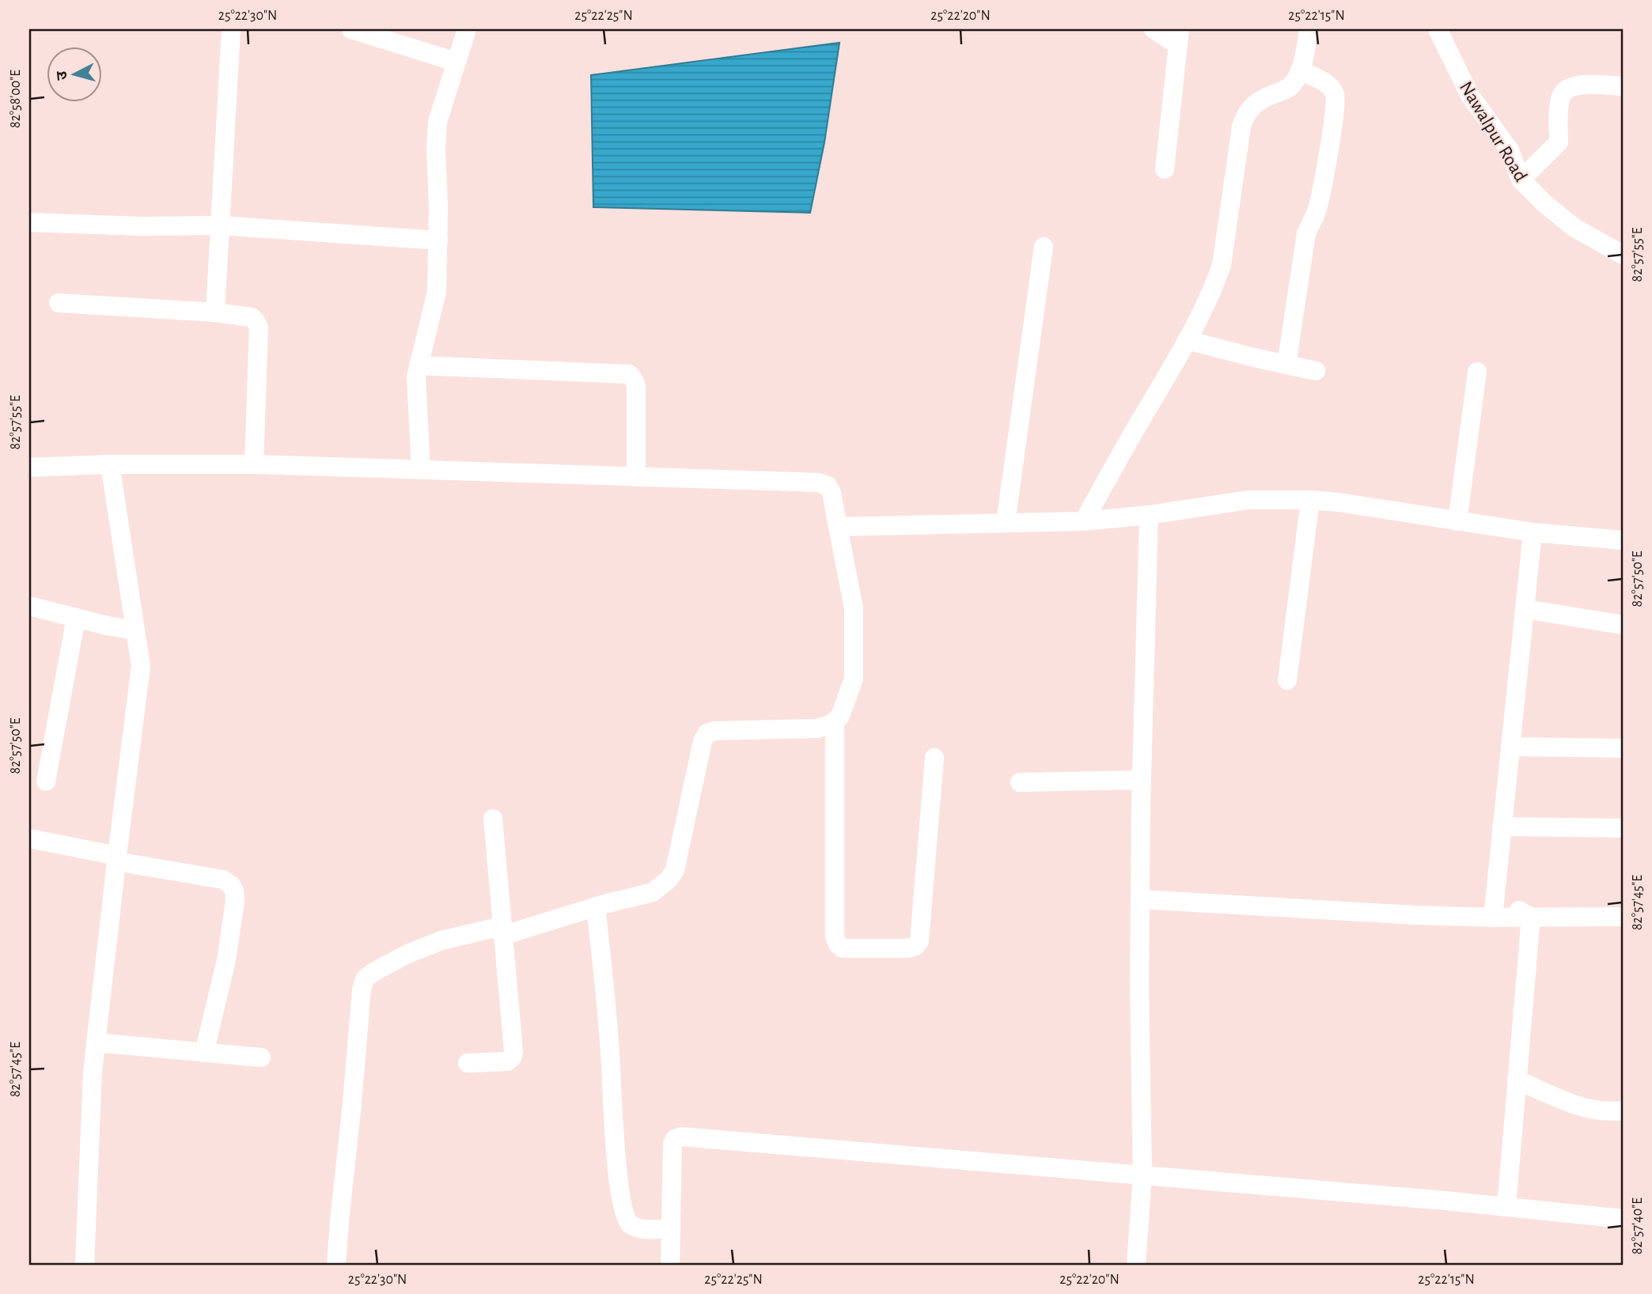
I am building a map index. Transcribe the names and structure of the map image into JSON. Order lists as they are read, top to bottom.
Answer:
{
  "streets": {
    "street": ["Nawalpur Road"]
  },
  "north": "left",
  "coordinates": [
    "25°22'30\"N",
    "25°22'25\"N",
    "25°22'20\"N",
    "25°22'15\"N",
    "82°58'00\"E",
    "82°57'55\"E",
    "82°57'50\"E",
    "82°57'45\"E",
    "82°57'40\"E"
  ]
}
